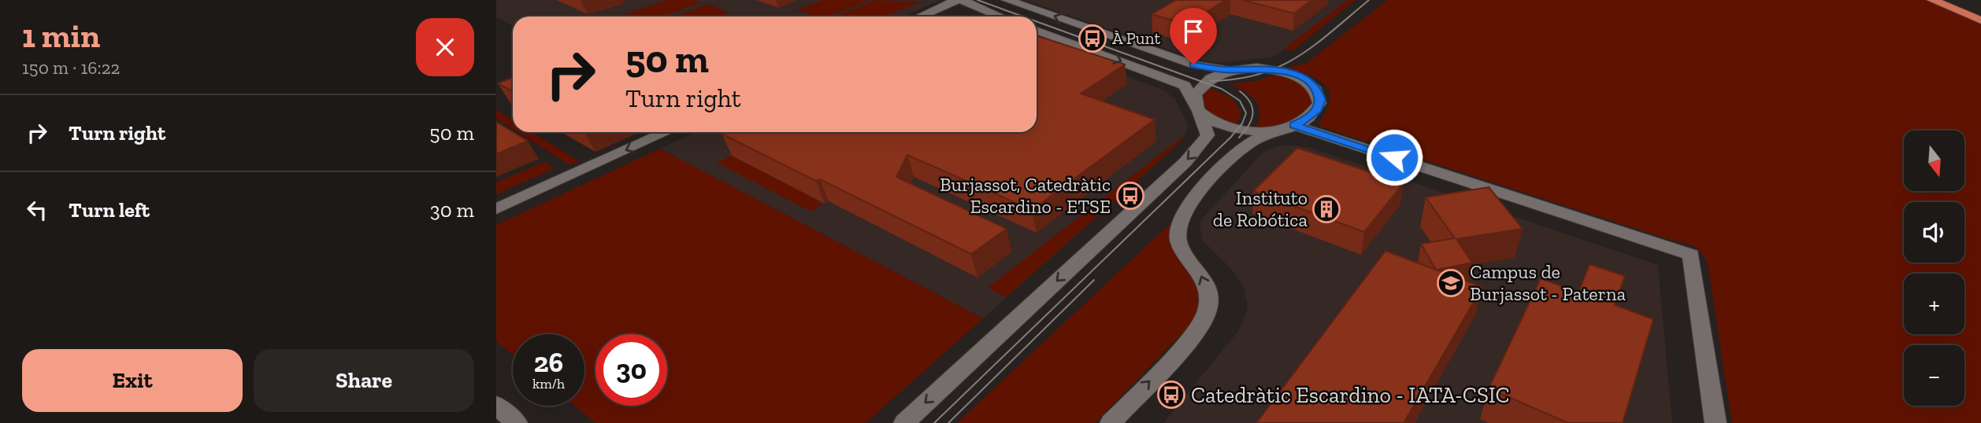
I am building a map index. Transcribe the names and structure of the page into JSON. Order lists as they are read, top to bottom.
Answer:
{
  "places": {
    "bus stop": ["À Punt", "Burjassot, Catedràtic Escardino - ETSE", "Catedràtic Escardino - IATA-CSIC"],
    "building": ["Instituto de Robótica"],
    "school or university": ["Campus de Burjassot - Paterna"]
  },
  "north": "bottom",
  "page": {
    "heading": ["1 min", "150 m · 16:22"],
    "turn": ["50 m", "Turn right"],
    "list": [
      {
        "name": "Turn right",
        "value": "50 m"
      },
      {
        "name": "Turn left",
        "value": "30 m"
      }
    ],
    "map_buttons": ["+", "−"],
    "speed": "26 km/h",
    "limit": "30",
    "buttons": ["Exit", "Share"]
  }
}
